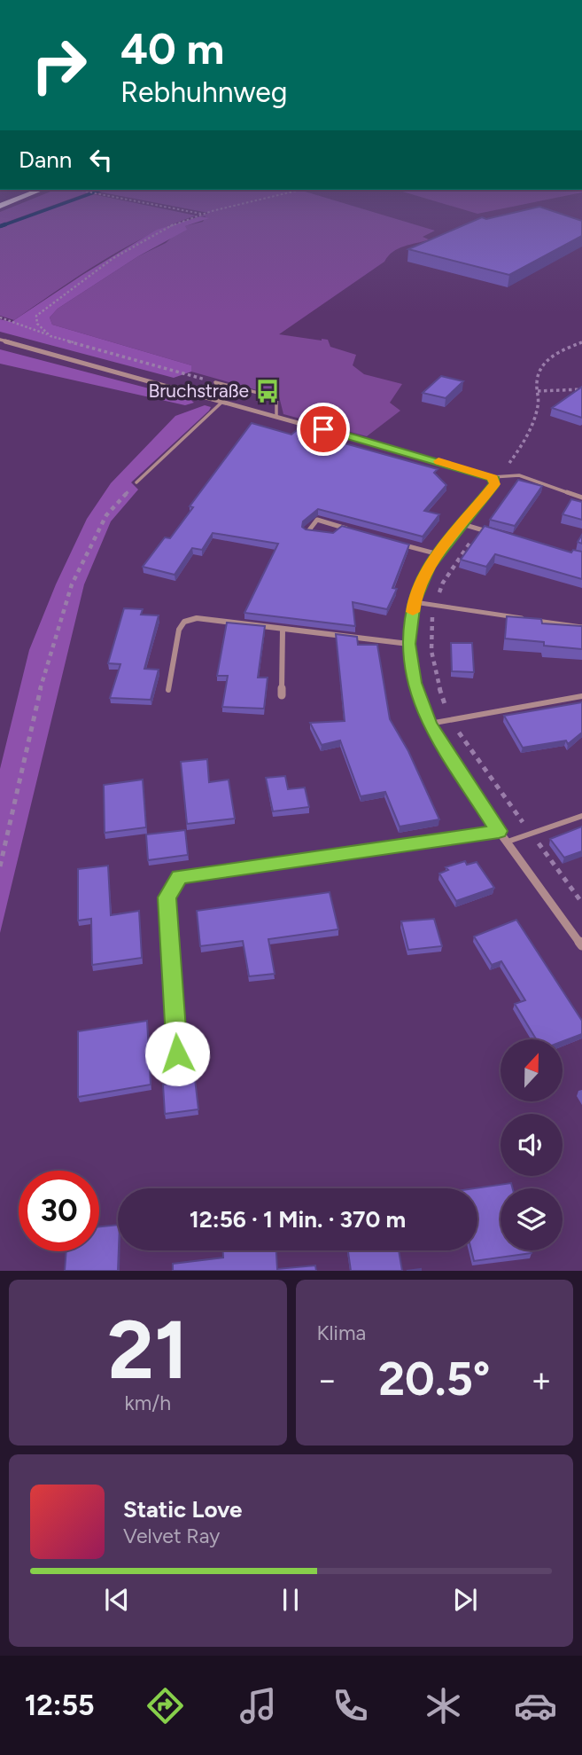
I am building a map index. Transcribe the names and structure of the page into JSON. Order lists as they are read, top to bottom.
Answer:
{
  "places": {
    "bus stop": ["Bruchstraße"]
  },
  "north": "top",
  "page": {
    "turn": ["40 m", "Rebhuhnweg"],
    "then": "Dann",
    "limit": "30",
    "trip": "12:56 · 1 Min. · 370 m",
    "tile": [
      ["21", "km/h"],
      "Klima"
    ],
    "heat": ["−", "20.5°", "+"],
    "song": ["Static Love", "Velvet Ray"],
    "tabs": "12:55"
  }
}
